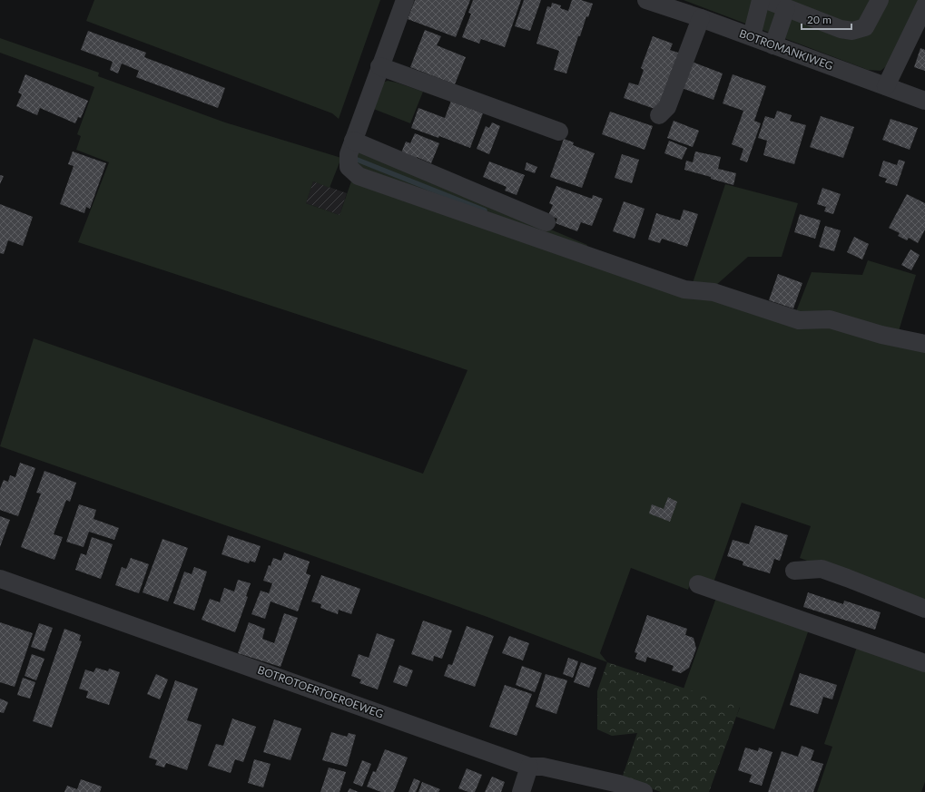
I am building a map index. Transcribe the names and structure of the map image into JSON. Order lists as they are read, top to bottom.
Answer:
{
  "streets": {
    "street": ["BOTROMANKIWEG", "BOTROTOERTOEROEWEG"]
  },
  "scale_bar": "20 m"
}
